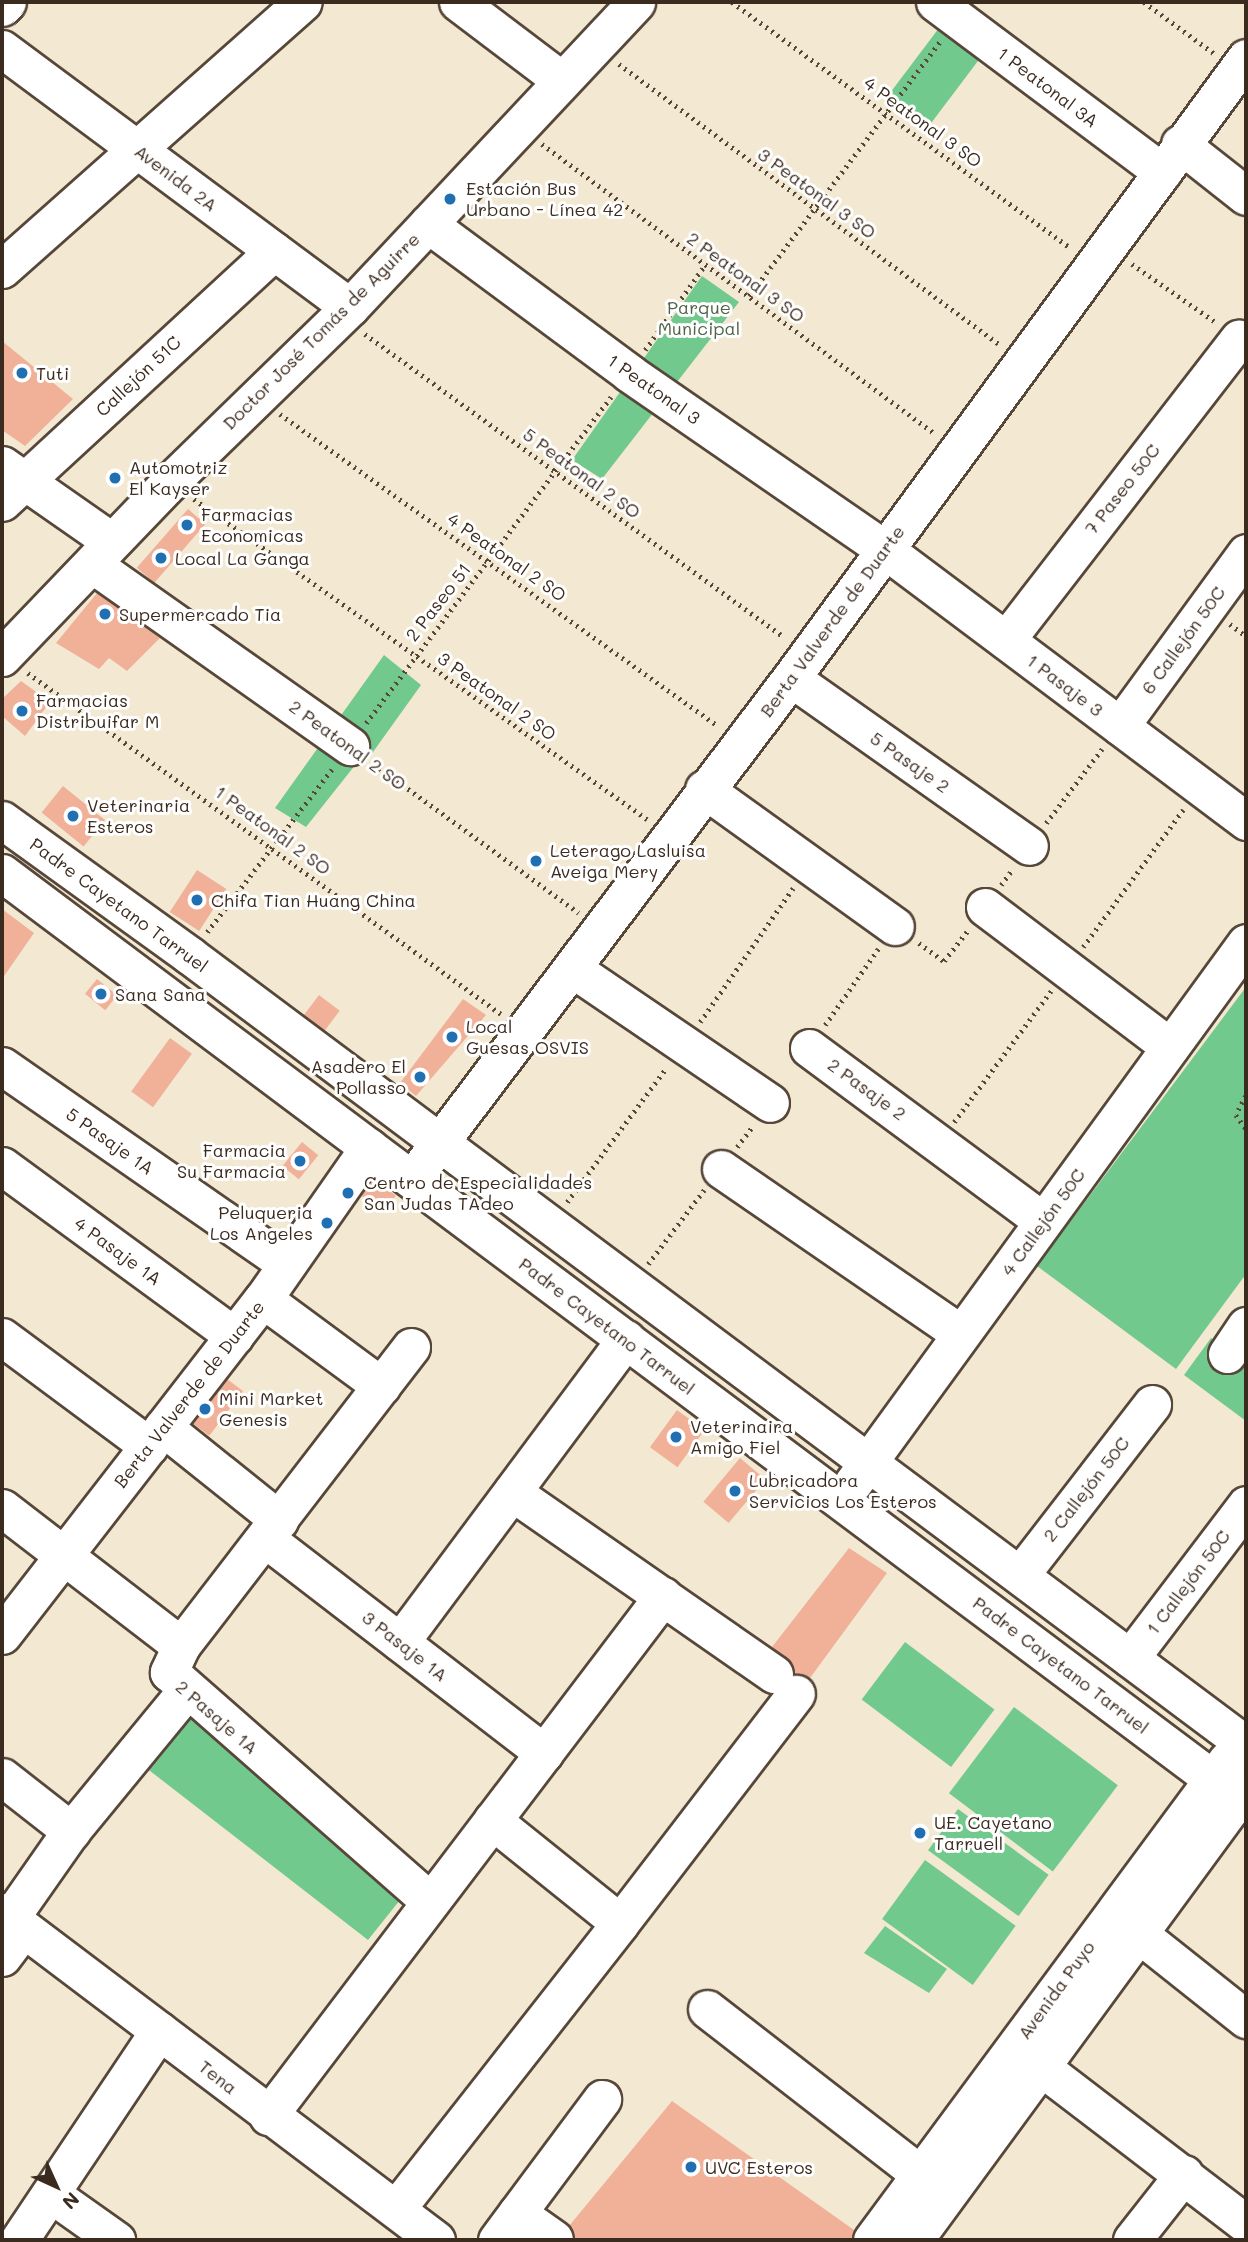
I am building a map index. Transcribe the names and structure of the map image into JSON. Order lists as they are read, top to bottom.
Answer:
{
  "streets": {
    "street": [
      "1 Peatonal 3A",
      "Avenida 2A",
      "Doctor José Tomás de Aguirre",
      "Callejón 51C",
      "1 Peatonal 3",
      "7 Paseo 50C",
      "Berta Valverde de Duarte",
      "6 Callejón 50C",
      "1 Pasaje 3",
      "2 Peatonal 2 SO",
      "5 Pasaje 2",
      "Padre Cayetano Tarruel",
      "2 Pasaje 2",
      "5 Pasaje 1A",
      "4 Callejón 50C",
      "4 Pasaje 1A",
      "2 Callejón 50C",
      "1 Callejón 50C",
      "3 Pasaje 1A",
      "2 Pasaje 1A",
      "Avenida Puyo",
      "Tena"
    ],
    "path": [
      "4 Peatonal 3 SO",
      "3 Peatonal 3 SO",
      "2 Peatonal 3 SO",
      "5 Peatonal 2 SO",
      "4 Peatonal 2 SO",
      "2 Paseo 51",
      "3 Peatonal 2 SO",
      "1 Peatonal 2 SO"
    ]
  },
  "crossings": [
    ["1 Peatonal 3A", "Berta Valverde de Duarte"],
    ["4 Peatonal 3 SO", "7 Paseo 50C"],
    ["4 Peatonal 3 SO", "Berta Valverde de Duarte"],
    ["Avenida 2A", "Doctor José Tomás de Aguirre"],
    ["Avenida 2A", "Callejón 51C"],
    ["Avenida 2A", "5 Peatonal 2 SO"],
    ["3 Peatonal 3 SO", "Doctor José Tomás de Aguirre"],
    ["3 Peatonal 3 SO", "Berta Valverde de Duarte"],
    ["2 Peatonal 3 SO", "Doctor José Tomás de Aguirre"],
    ["2 Peatonal 3 SO", "2 Paseo 51"],
    ["2 Peatonal 3 SO", "Berta Valverde de Duarte"],
    ["Doctor José Tomás de Aguirre", "1 Peatonal 3"],
    ["Doctor José Tomás de Aguirre", "5 Peatonal 2 SO"],
    ["Doctor José Tomás de Aguirre", "4 Peatonal 2 SO"],
    ["Doctor José Tomás de Aguirre", "3 Peatonal 2 SO"],
    ["Doctor José Tomás de Aguirre", "2 Peatonal 2 SO"],
    ["Doctor José Tomás de Aguirre", "1 Peatonal 2 SO"],
    ["Callejón 51C", "2 Peatonal 2 SO"],
    ["1 Peatonal 3", "2 Paseo 51"],
    ["1 Peatonal 3", "Berta Valverde de Duarte"],
    ["1 Peatonal 3", "1 Pasaje 3"],
    ["5 Peatonal 2 SO", "2 Paseo 51"],
    ["5 Peatonal 2 SO", "Berta Valverde de Duarte"],
    ["5 Peatonal 2 SO", "5 Pasaje 2"],
    ["7 Paseo 50C", "1 Pasaje 3"],
    ["4 Peatonal 2 SO", "2 Paseo 51"],
    ["4 Peatonal 2 SO", "Berta Valverde de Duarte"],
    ["2 Paseo 51", "3 Peatonal 2 SO"],
    ["2 Paseo 51", "2 Peatonal 2 SO"],
    ["2 Paseo 51", "1 Peatonal 2 SO"],
    ["2 Paseo 51", "Padre Cayetano Tarruel"],
    ["Berta Valverde de Duarte", "1 Pasaje 3"],
    ["Berta Valverde de Duarte", "3 Peatonal 2 SO"],
    ["Berta Valverde de Duarte", "2 Peatonal 2 SO"],
    ["Berta Valverde de Duarte", "5 Pasaje 2"],
    ["Berta Valverde de Duarte", "1 Peatonal 2 SO"],
    ["Berta Valverde de Duarte", "Padre Cayetano Tarruel"],
    ["Berta Valverde de Duarte", "5 Pasaje 1A"],
    ["Berta Valverde de Duarte", "4 Pasaje 1A"],
    ["Berta Valverde de Duarte", "3 Pasaje 1A"],
    ["6 Callejón 50C", "1 Pasaje 3"],
    ["Padre Cayetano Tarruel", "4 Callejón 50C"],
    ["Padre Cayetano Tarruel", "2 Callejón 50C"],
    ["Padre Cayetano Tarruel", "1 Callejón 50C"],
    ["Padre Cayetano Tarruel", "Avenida Puyo"],
    ["2 Pasaje 2", "4 Callejón 50C"]
  ],
  "parks": ["Parque Municipal"],
  "places": [
    "Estación Bus Urbano - Línea 42",
    "Tuti",
    "Automotriz El Kayser",
    "Farmacias Economicas",
    "Local La Ganga",
    "Supermercado Tia",
    "Farmacias Distribuifar M",
    "Veterinaria Esteros",
    "Leterago Lasluisa Aveiga Mery",
    "Chifa Tian Huang China",
    "Sana Sana",
    "Local Guesas OSVIS",
    "Asadero El Pollasso",
    "Farmacia Su Farmacia",
    "Centro de Especialidades San Judas TAdeo",
    "Peluqueria Los Angeles",
    "Mini Market Genesis",
    "Veterinaira Amigo Fiel",
    "Lubricadora Servicios Los Esteros",
    "UE. Cayetano Tarruell",
    "UVC Esteros"
  ],
  "north": "bottom right"
}
